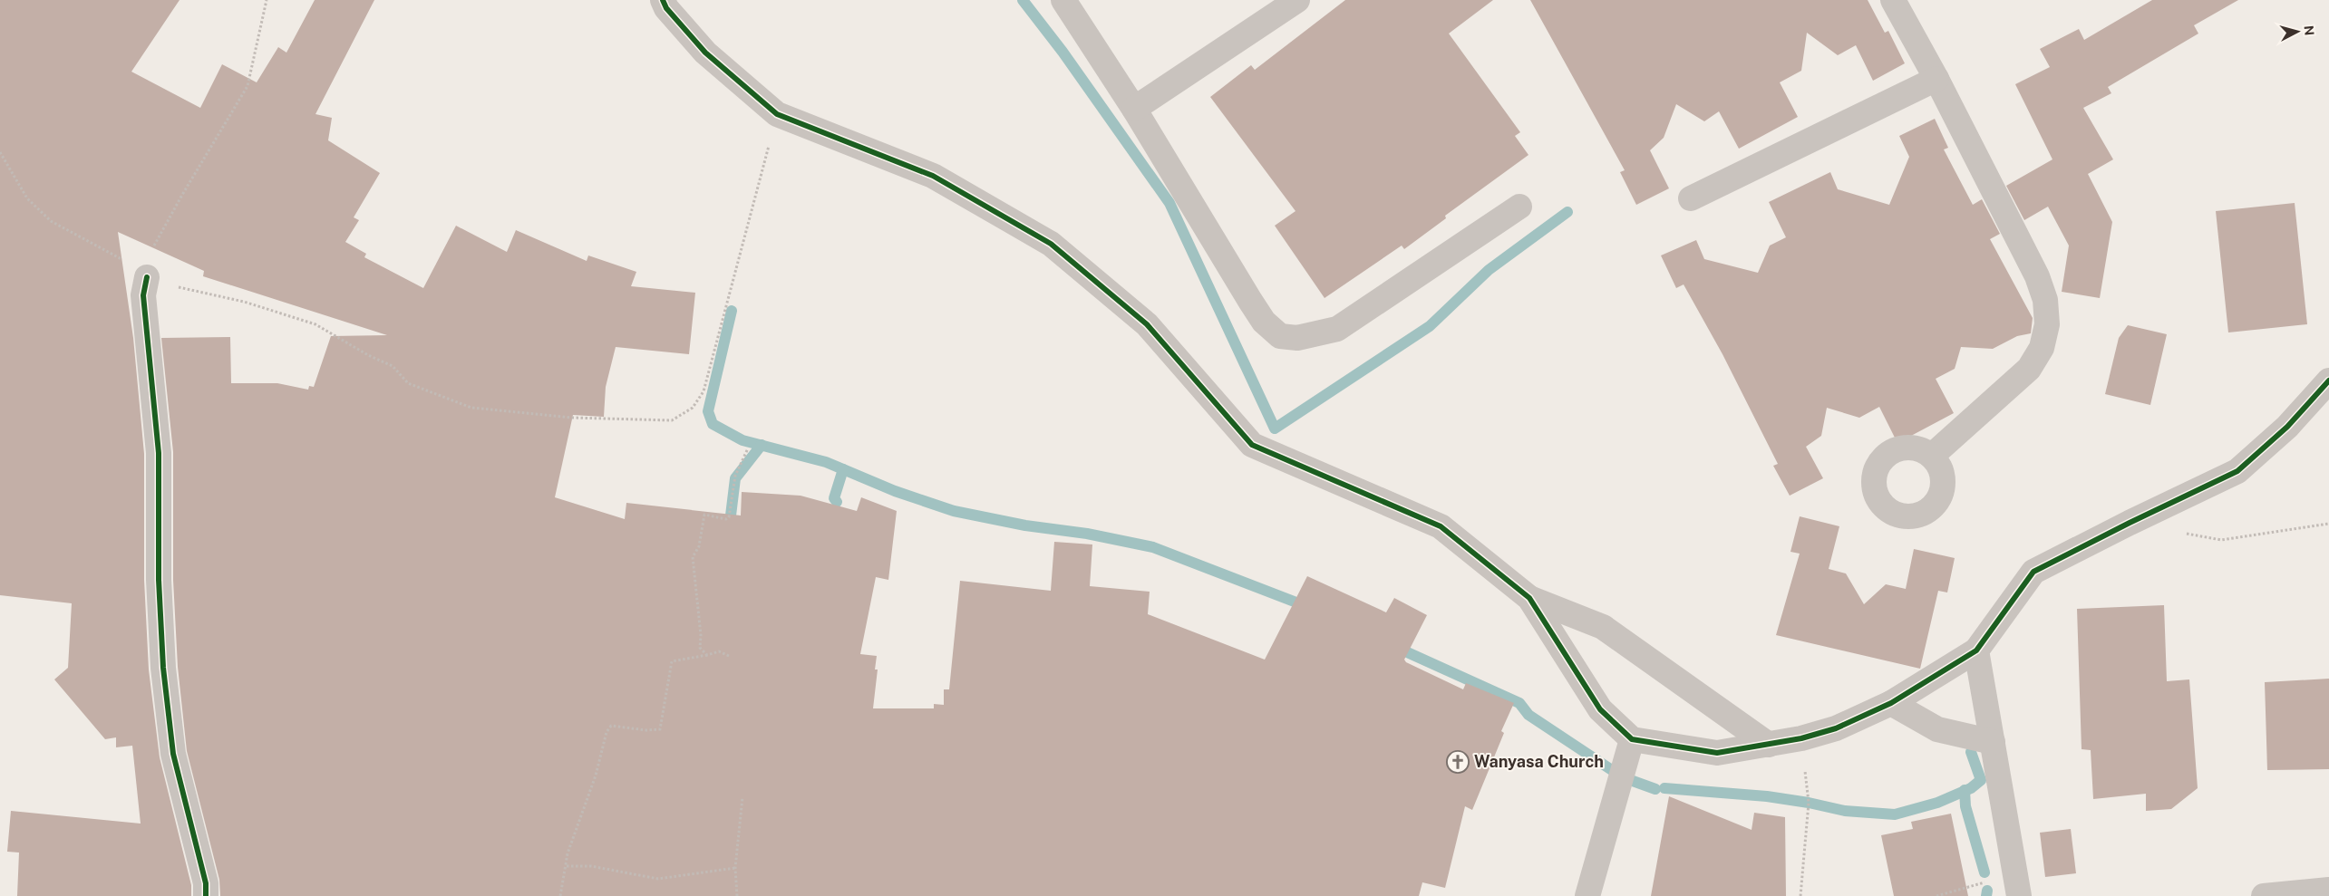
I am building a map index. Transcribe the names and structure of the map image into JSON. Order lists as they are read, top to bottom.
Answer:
{
  "places": {
    "church": ["Wanyasa Church"]
  },
  "north": "right"
}
